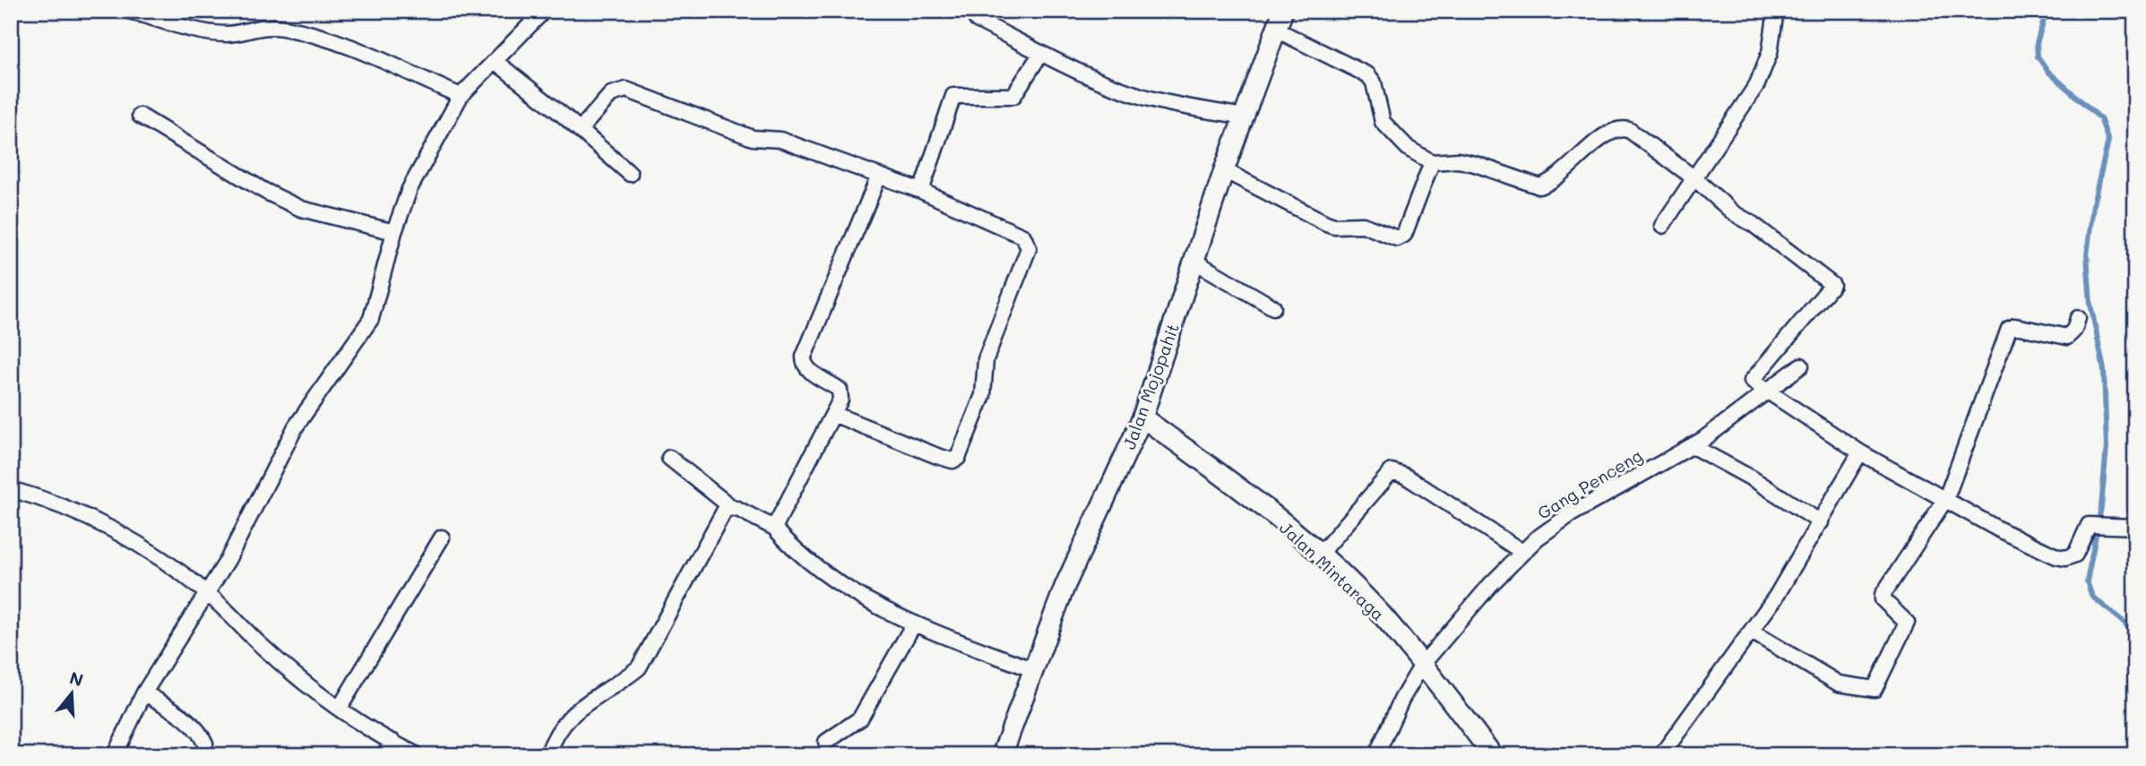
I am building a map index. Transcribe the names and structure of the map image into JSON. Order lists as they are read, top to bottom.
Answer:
{
  "streets": {
    "street": ["Jalan Mojopahit", "Gang Penceng", "Jalan Mintaraga"]
  },
  "crossings": [
    ["Jalan Mojopahit", "Jalan Mintaraga"],
    ["Gang Penceng", "Jalan Mintaraga"]
  ],
  "north": "top"
}
